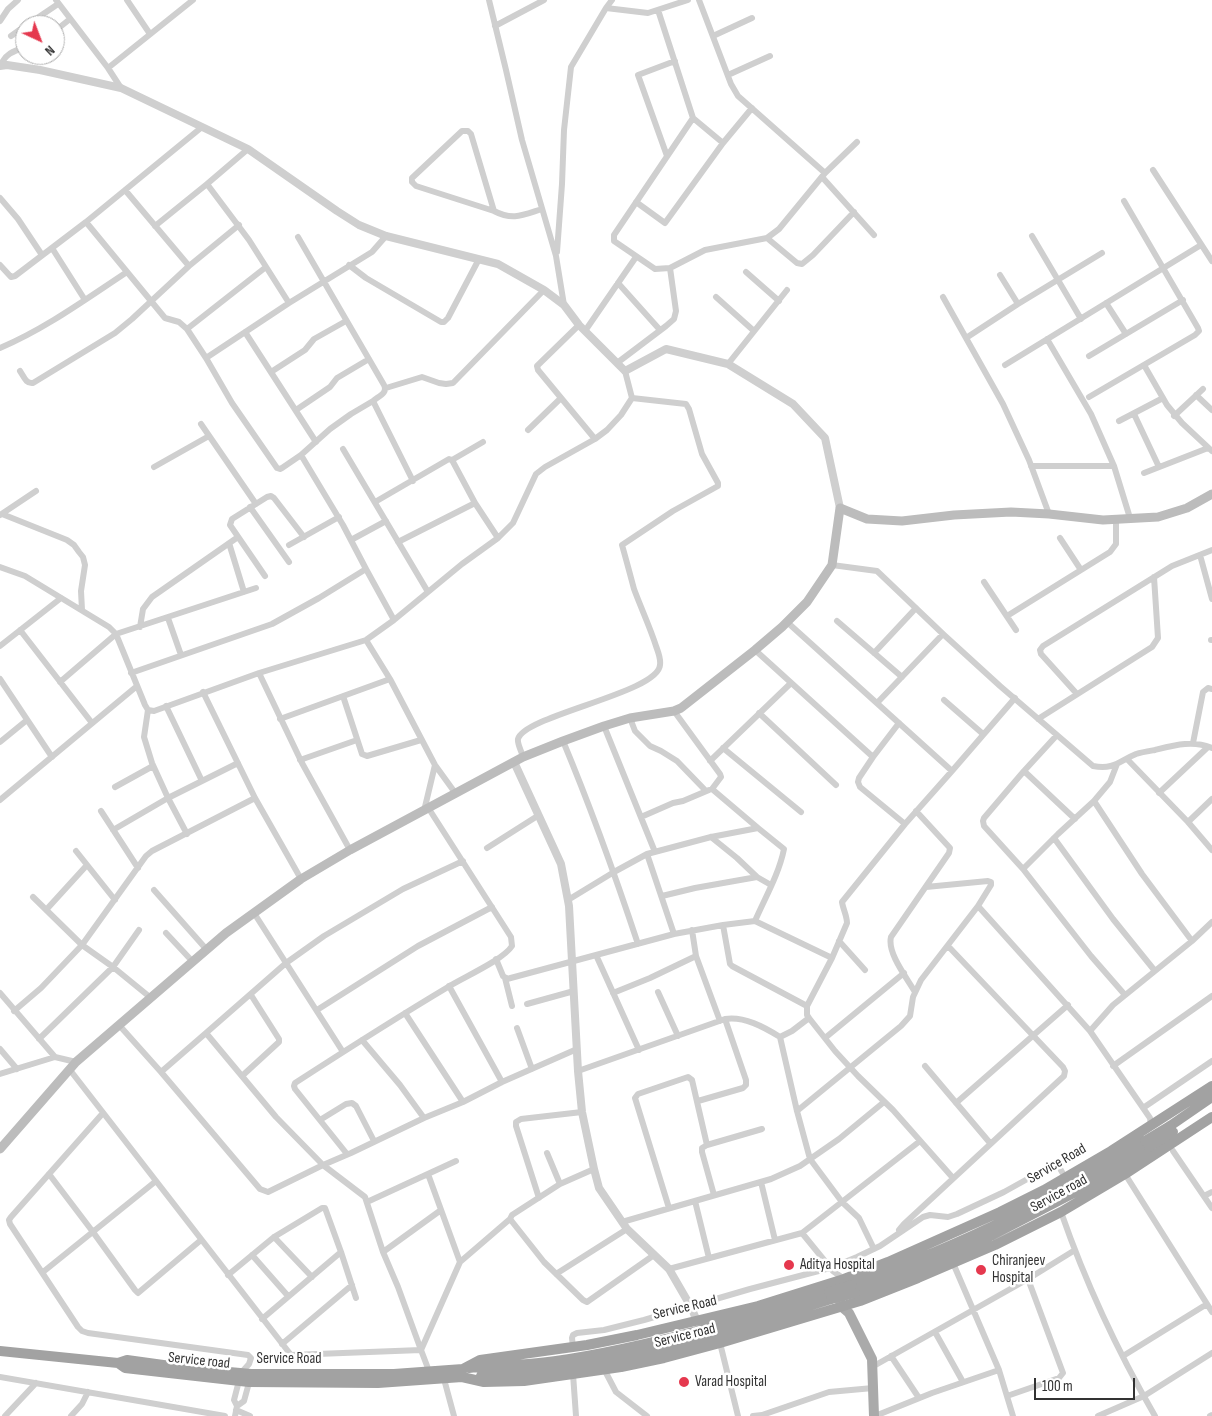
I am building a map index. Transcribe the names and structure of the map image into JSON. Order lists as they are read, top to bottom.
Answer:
{
  "streets": {
    "highway": ["Service Road", "Service road"]
  },
  "crossings": [
    ["Service Road", "Service road"]
  ],
  "places": ["Aditya Hospital", "Chiranjeev Hospital", "Varad Hospital"],
  "scale_bar": "100 m",
  "north": "bottom right"
}
